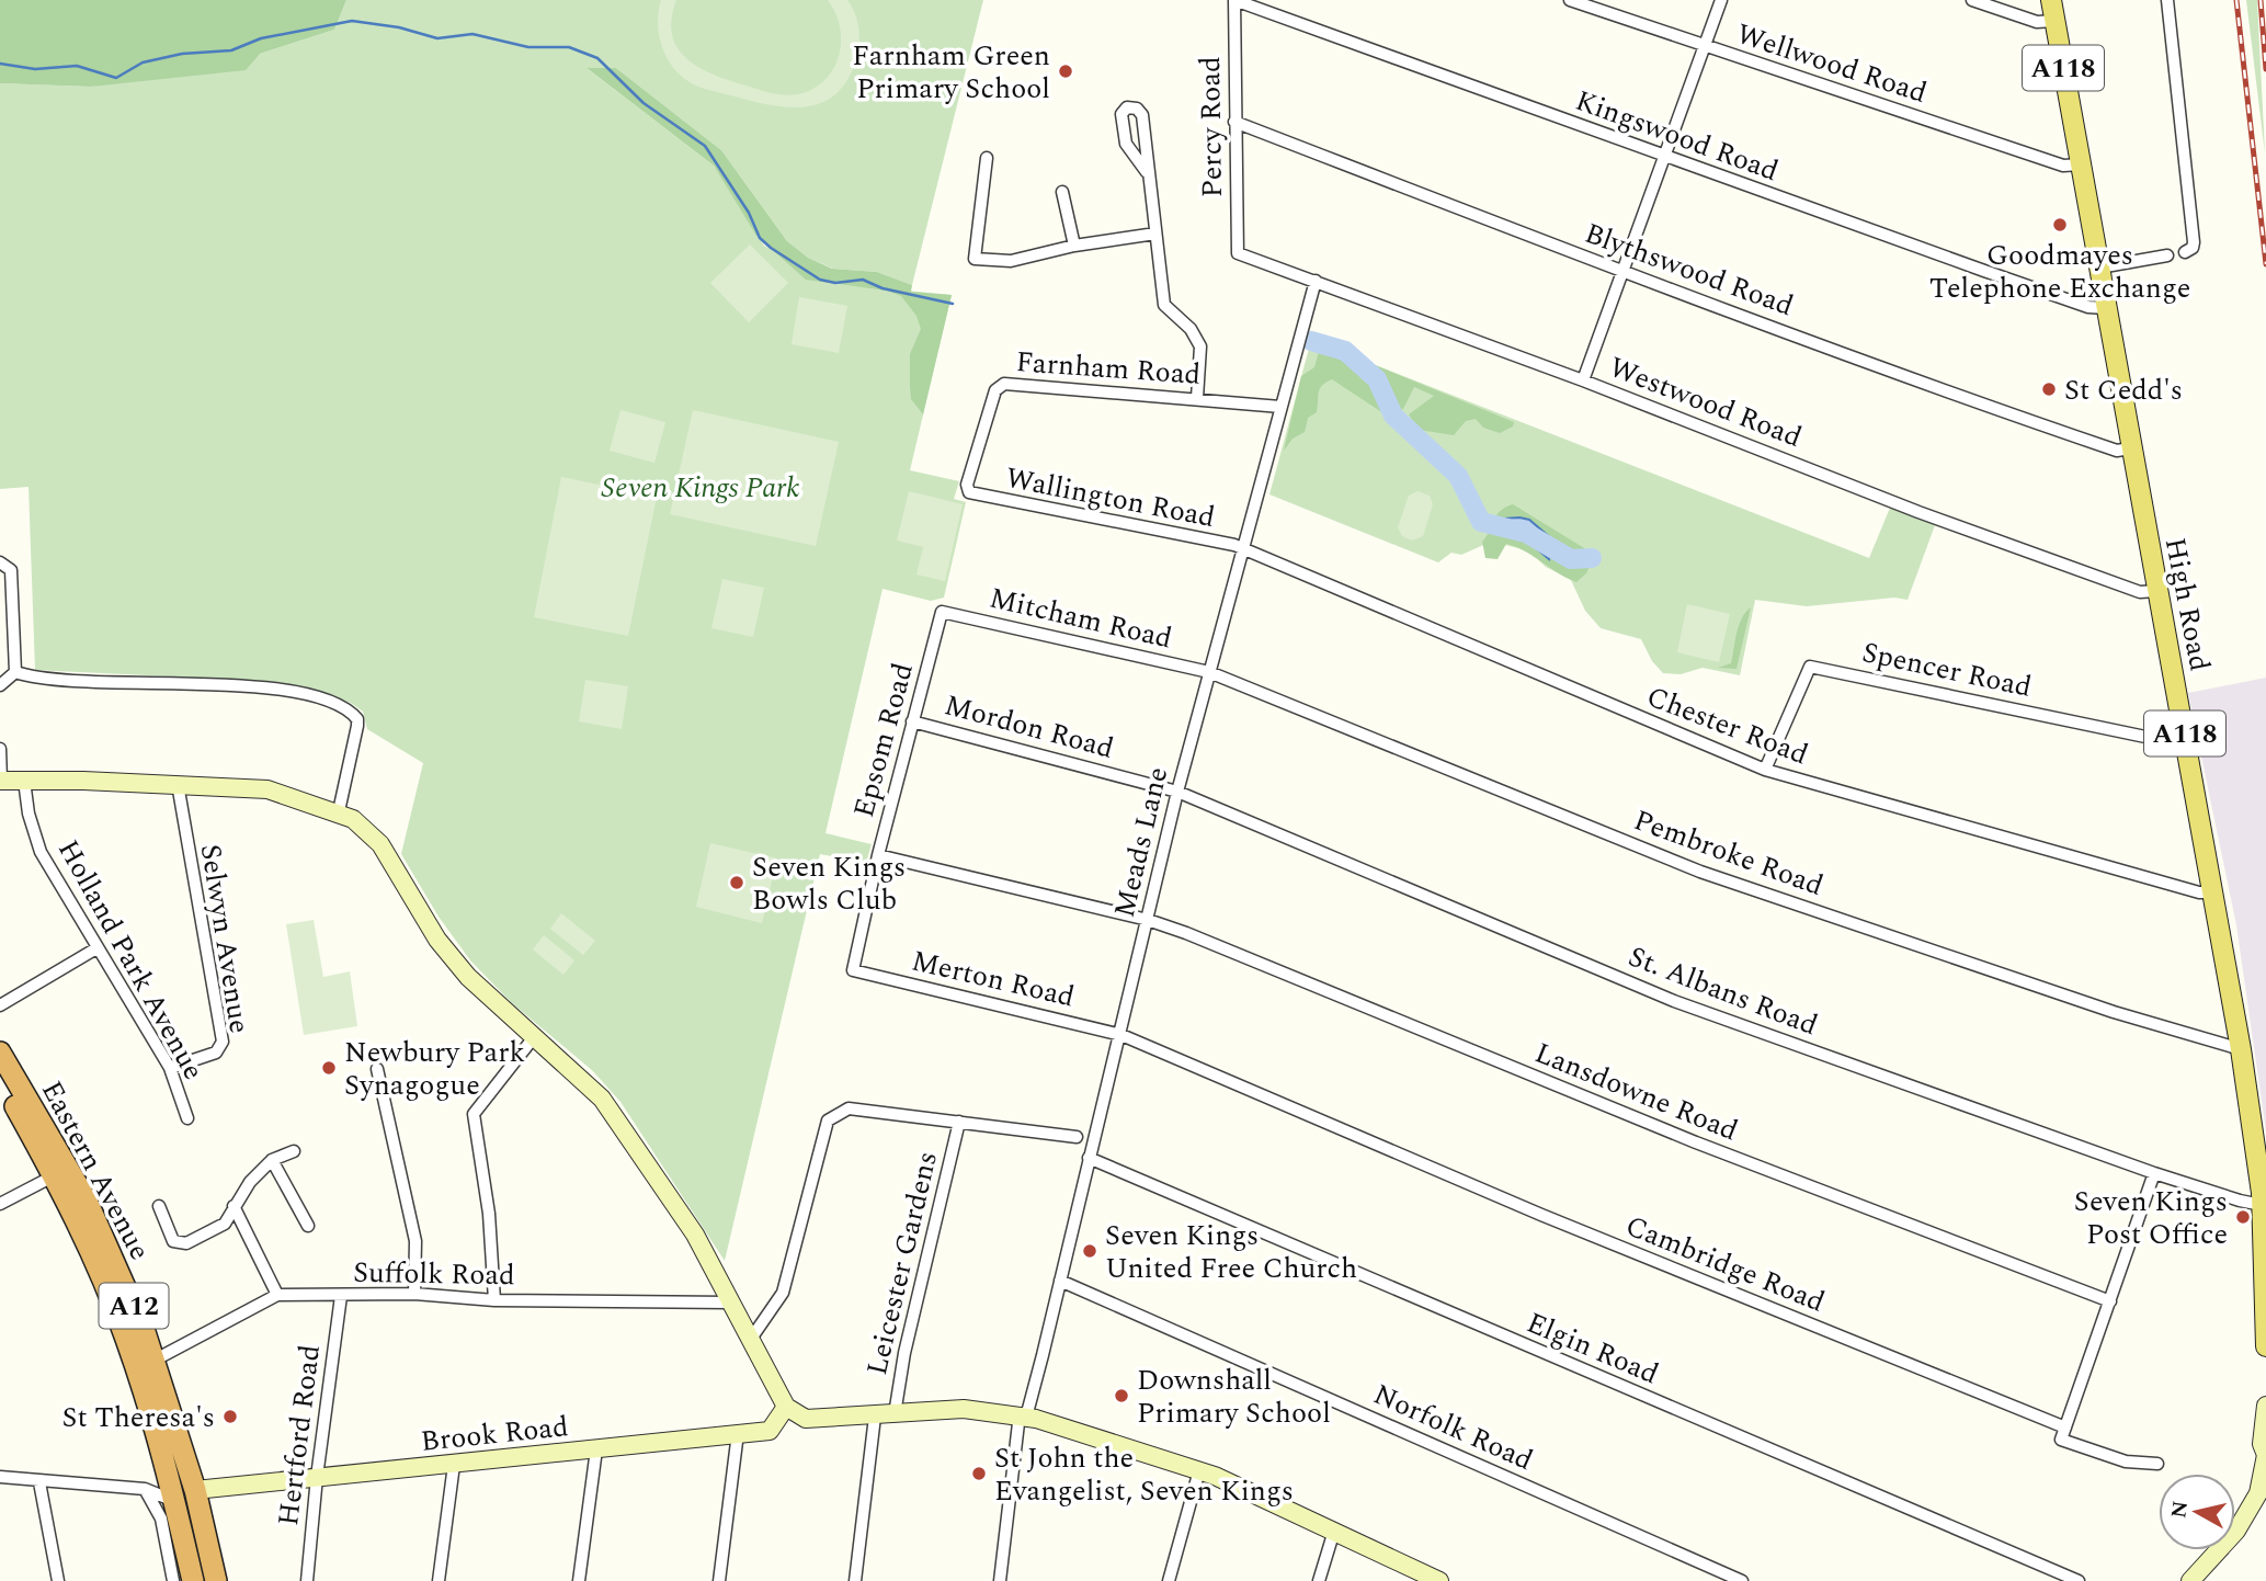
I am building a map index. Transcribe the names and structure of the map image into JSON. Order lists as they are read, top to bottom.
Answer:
{
  "streets": {
    "highway": ["Eastern Avenue", "A12"],
    "main road": ["A118", "High Road"],
    "street": [
      "Wellwood Road",
      "Percy Road",
      "Kingswood Road",
      "Blythswood Road",
      "Farnham Road",
      "Westwood Road",
      "Wallington Road",
      "Mitcham Road",
      "Spencer Road",
      "Chester Road",
      "Mordon Road",
      "Epsom Road",
      "Meads Lane",
      "Pembroke Road",
      "Selwyn Avenue",
      "Holland Park Avenue",
      "Merton Road",
      "St. Albans Road",
      "Lansdowne Road",
      "Leicester Gardens",
      "Cambridge Road",
      "Suffolk Road",
      "Elgin Road",
      "Norfolk Road",
      "Brook Road",
      "Hertford Road"
    ]
  },
  "crossings": [
    ["Wellwood Road", "High Road"],
    ["Percy Road", "Kingswood Road"],
    ["Percy Road", "Blythswood Road"],
    ["Percy Road", "Westwood Road"],
    ["Kingswood Road", "High Road"],
    ["Blythswood Road", "High Road"],
    ["Farnham Road", "Wallington Road"],
    ["Farnham Road", "Meads Lane"],
    ["Westwood Road", "High Road"],
    ["Westwood Road", "Meads Lane"],
    ["Wallington Road", "Chester Road"],
    ["Wallington Road", "Meads Lane"],
    ["High Road", "Spencer Road"],
    ["High Road", "Chester Road"],
    ["High Road", "Pembroke Road"],
    ["High Road", "St. Albans Road"],
    ["Mitcham Road", "Epsom Road"],
    ["Mitcham Road", "Meads Lane"],
    ["Mitcham Road", "Pembroke Road"],
    ["Spencer Road", "Chester Road"],
    ["Chester Road", "Meads Lane"],
    ["Mordon Road", "Epsom Road"],
    ["Mordon Road", "Meads Lane"],
    ["Mordon Road", "St. Albans Road"],
    ["Epsom Road", "Merton Road"],
    ["Epsom Road", "Lansdowne Road"],
    ["Meads Lane", "Pembroke Road"],
    ["Meads Lane", "Merton Road"],
    ["Meads Lane", "St. Albans Road"],
    ["Meads Lane", "Lansdowne Road"],
    ["Meads Lane", "Cambridge Road"],
    ["Meads Lane", "Elgin Road"],
    ["Meads Lane", "Norfolk Road"],
    ["Selwyn Avenue", "Holland Park Avenue"],
    ["Merton Road", "Cambridge Road"],
    ["Eastern Avenue", "Suffolk Road"],
    ["Eastern Avenue", "Brook Road"],
    ["Suffolk Road", "Hertford Road"],
    ["Brook Road", "Hertford Road"]
  ],
  "parks": ["Seven Kings Park"],
  "places": [
    "Farnham Green Primary School",
    "Goodmayes Telephone Exchange",
    "St Cedd's",
    "Seven Kings Bowls Club",
    "Newbury Park Synagogue",
    "Seven Kings Post Office",
    "Seven Kings United Free Church",
    "Downshall Primary School",
    "St Theresa's",
    "St John the Evangelist, Seven Kings"
  ],
  "north": "left"
}
